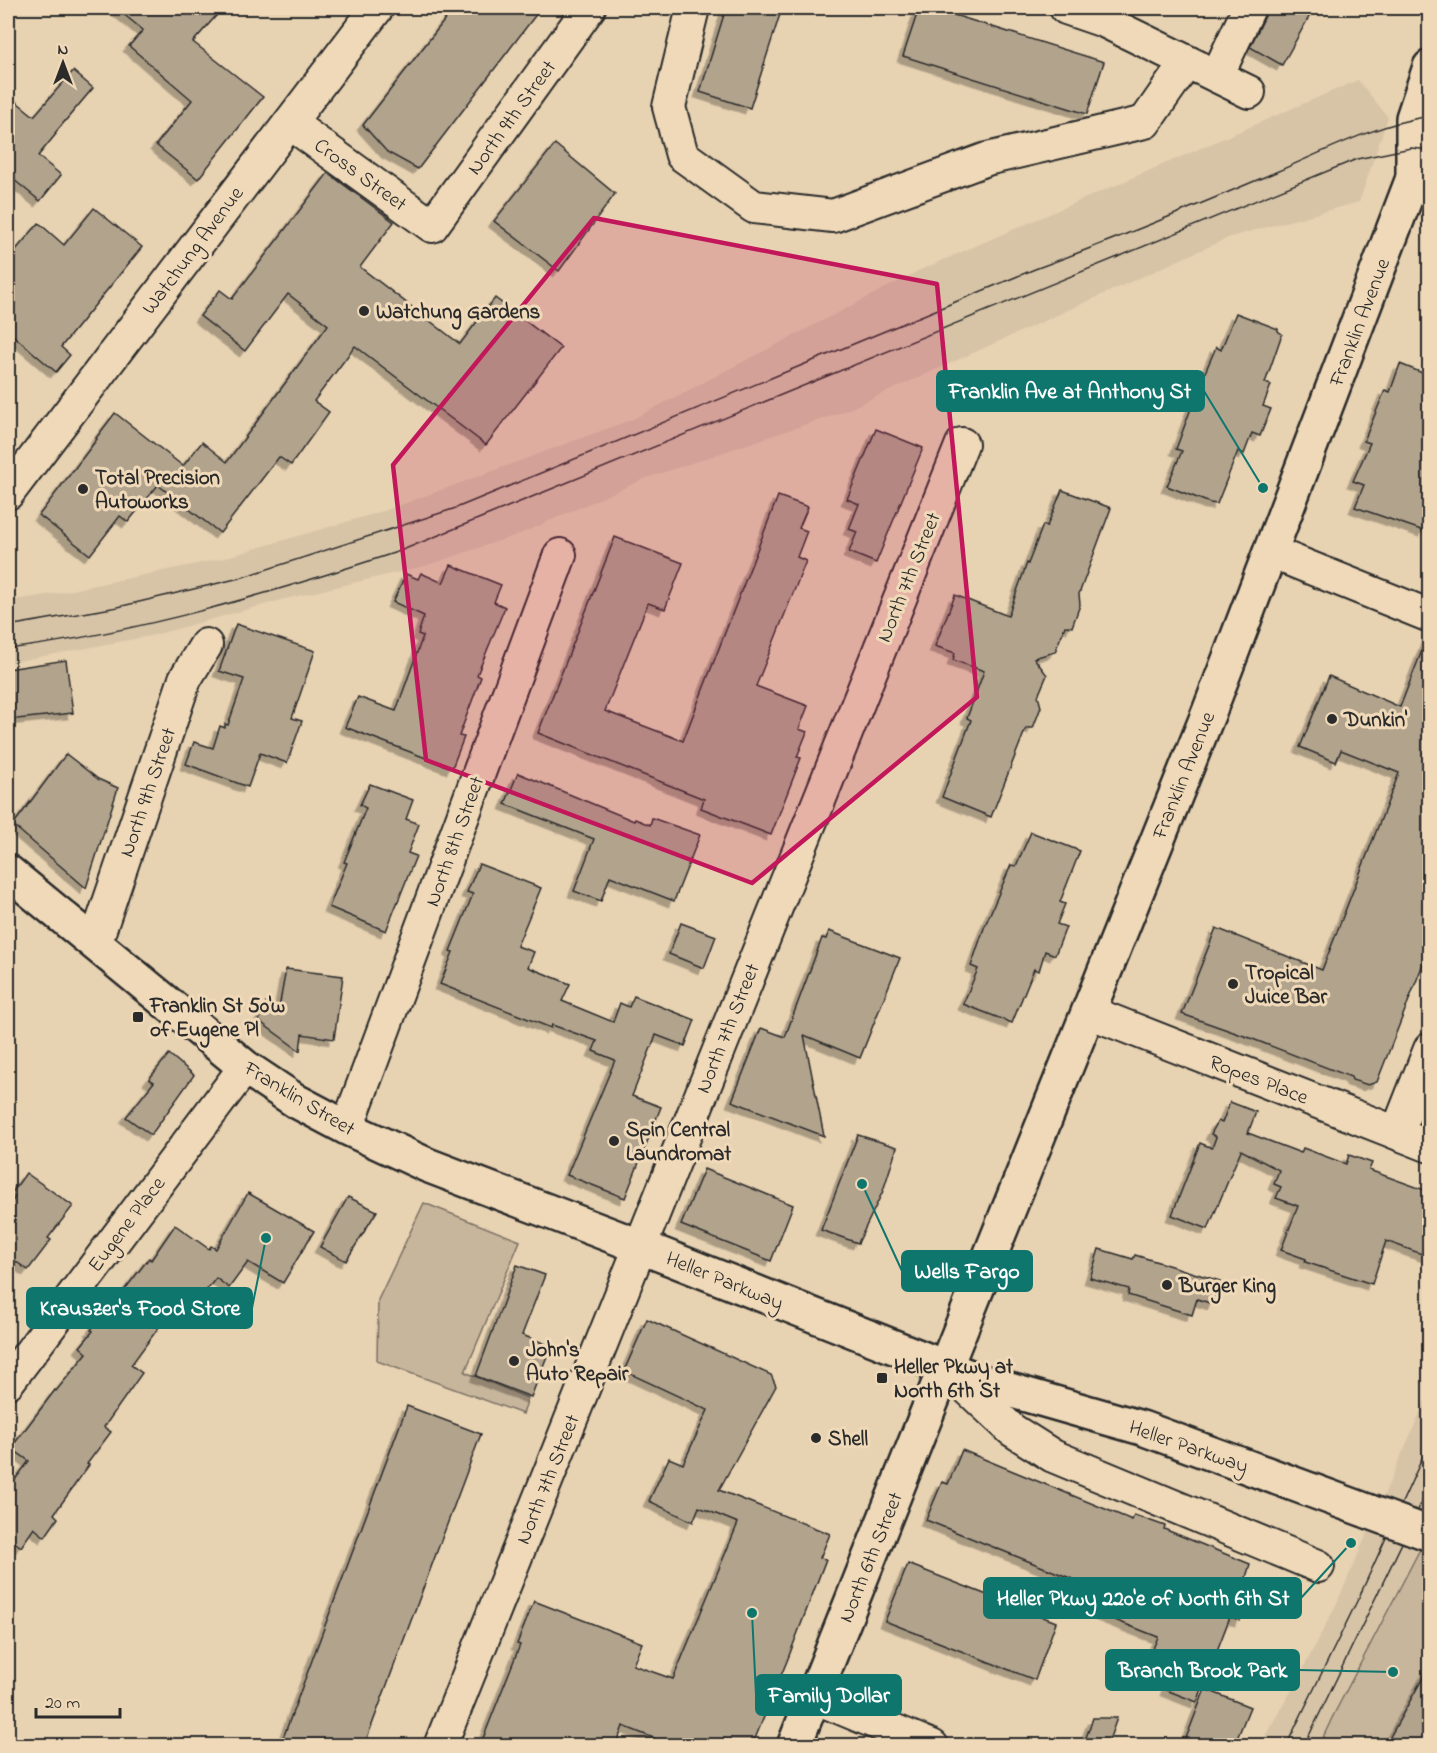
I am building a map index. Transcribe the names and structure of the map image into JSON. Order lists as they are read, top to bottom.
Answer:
{
  "streets": {
    "main road": [
      "Franklin Avenue",
      "Franklin Street",
      "Heller Parkway",
      "North 6th Street"
    ],
    "street": [
      "North 9th Street",
      "Cross Street",
      "Watchung Avenue",
      "North 7th Street",
      "North 8th Street",
      "Ropes Place",
      "Eugene Place"
    ]
  },
  "crossings": [
    ["North 9th Street", "Cross Street"],
    ["North 9th Street", "Franklin Street"],
    ["Cross Street", "Watchung Avenue"],
    ["Franklin Avenue", "Ropes Place"],
    ["Franklin Avenue", "Heller Parkway"],
    ["Franklin Avenue", "North 6th Street"],
    ["North 7th Street", "Franklin Street"],
    ["North 7th Street", "Heller Parkway"],
    ["North 8th Street", "Franklin Street"],
    ["Franklin Street", "Eugene Place"],
    ["Franklin Street", "Heller Parkway"],
    ["Heller Parkway", "North 6th Street"]
  ],
  "places": {
    "other": [
      "Watchung Gardens",
      "Franklin Ave at Anthony St",
      "Total Precision Autoworks",
      "Dunkin'",
      "Tropical Juice Bar",
      "Spin Central Laundromat",
      "Wells Fargo",
      "Krauszer's Food Store",
      "Burger King",
      "John's Auto Repair",
      "Shell",
      "Heller Pkwy 220'e of North 6th St",
      "Family Dollar",
      "Branch Brook Park"
    ],
    "transit": ["Franklin St 50'w of Eugene Pl", "Heller Pkwy at North 6th St"]
  },
  "scale_bar": "20 m",
  "north": "top"
}
